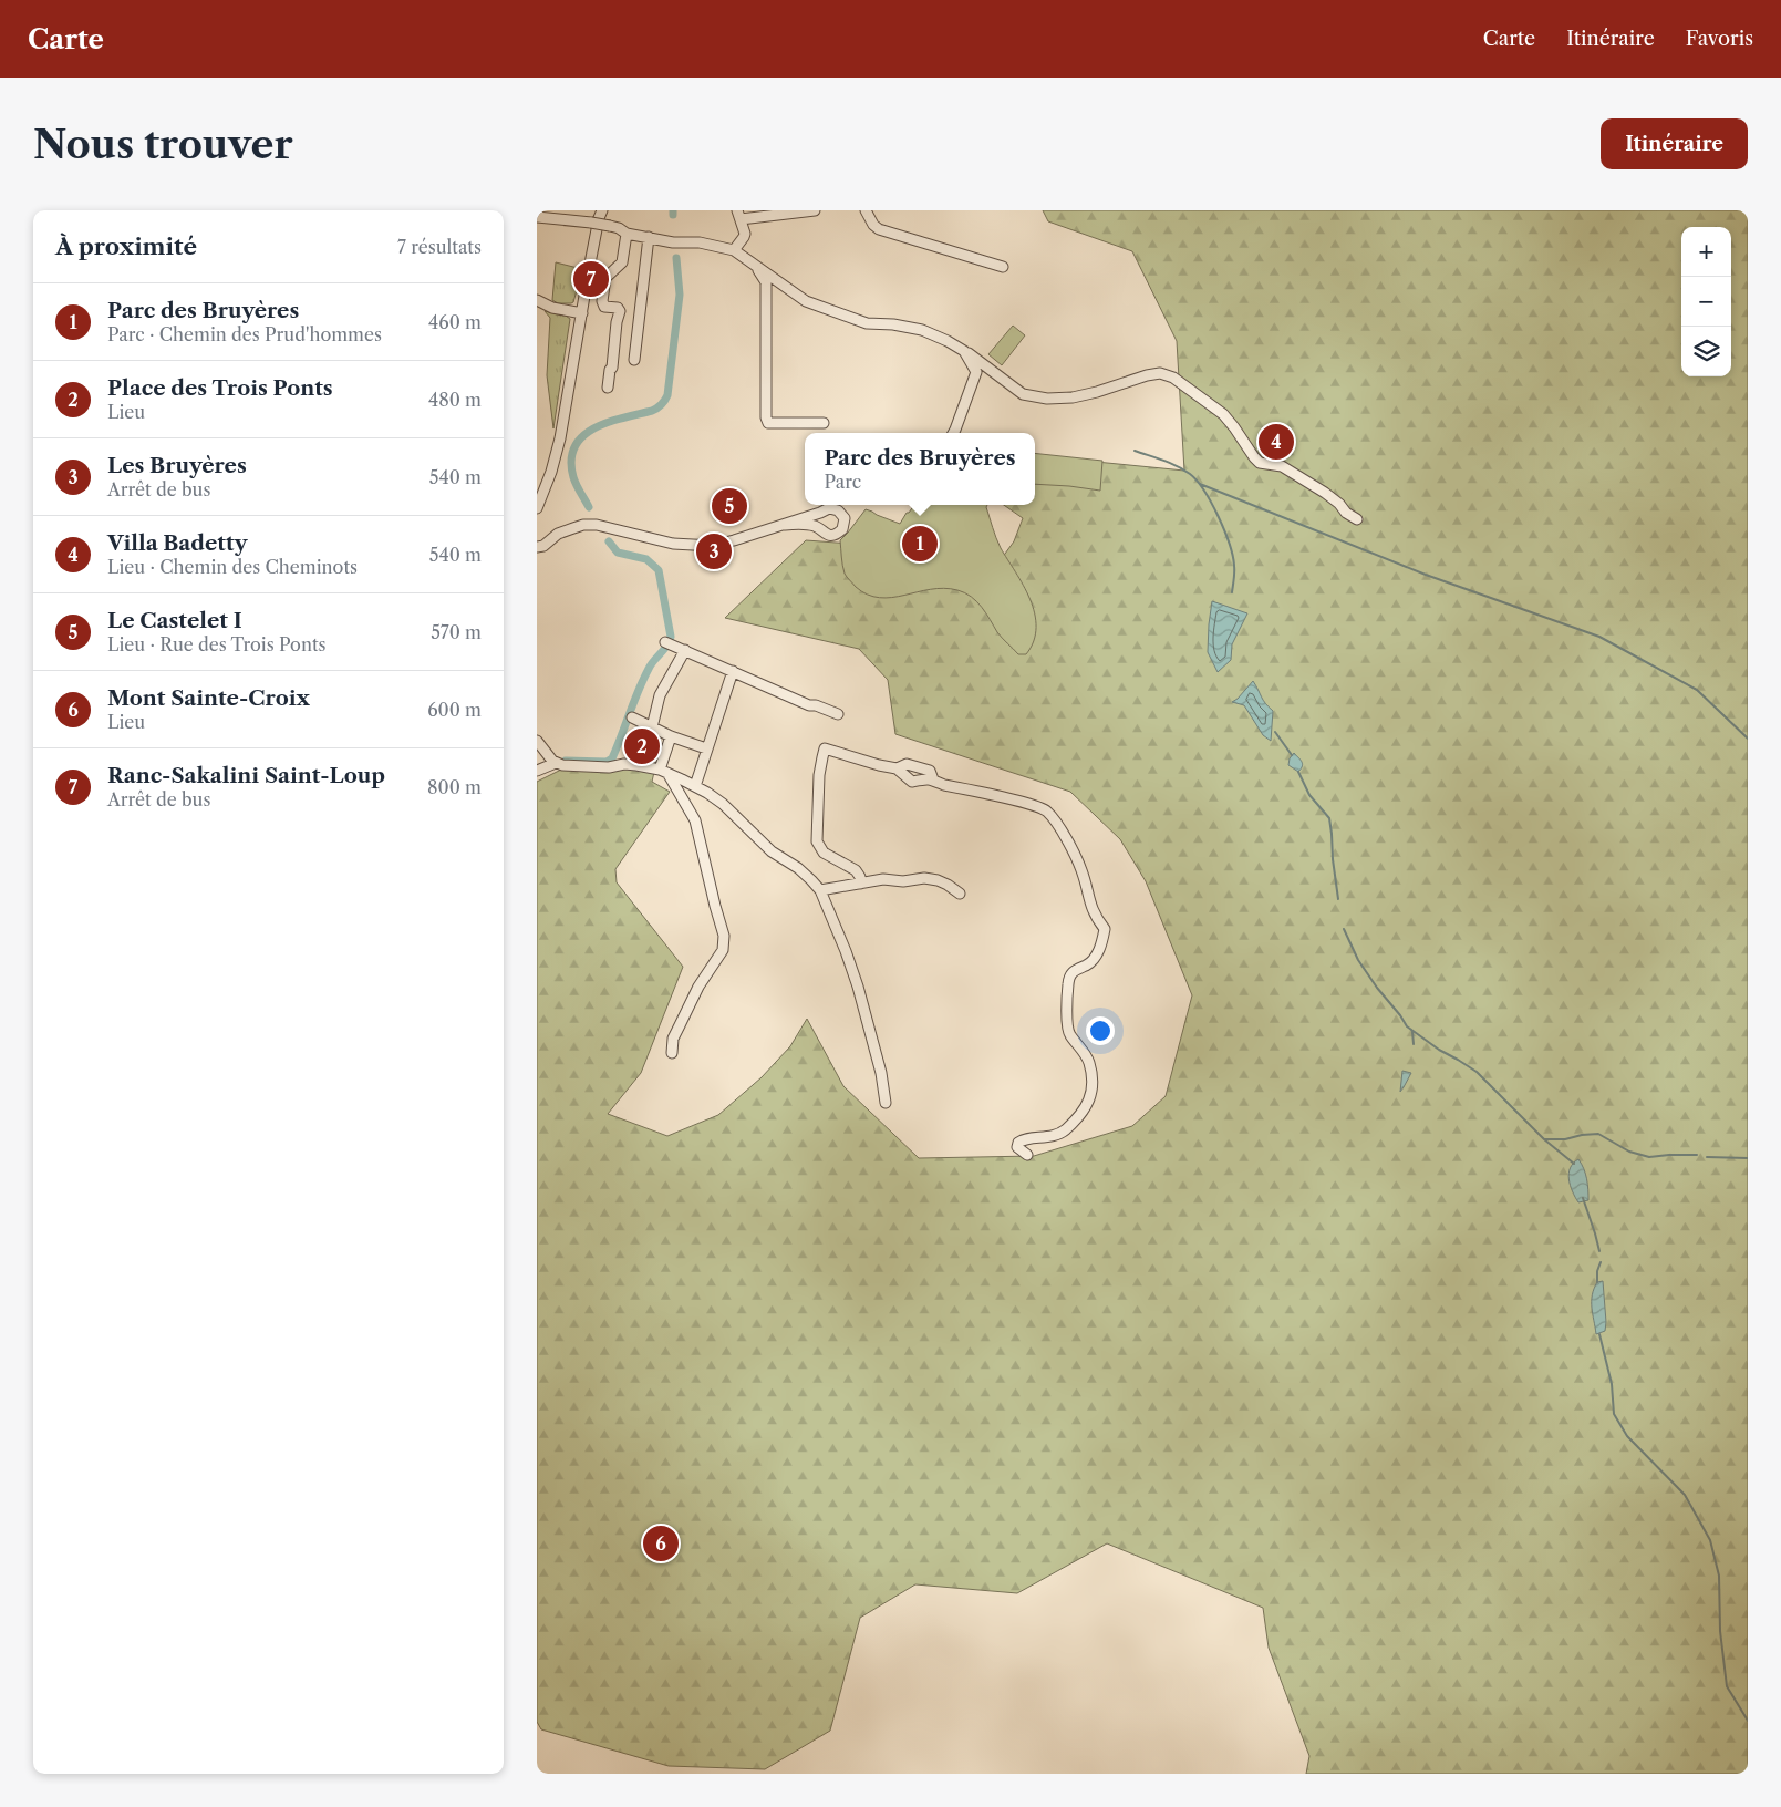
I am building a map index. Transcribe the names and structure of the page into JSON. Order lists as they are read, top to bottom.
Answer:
{
  "page": {
    "header": "Carte",
    "nav": ["Carte", "Itinéraire", "Favoris"],
    "buttons": "Itinéraire",
    "title": "Nous trouver",
    "heading": ["À proximité", "7 résultats"],
    "map_buttons": ["+", "−"],
    "pins": [
      "7",
      "4",
      "5",
      "1",
      "3",
      "2",
      "6"
    ],
    "list": [
      {
        "mark": "1",
        "name": "Parc des Bruyères",
        "note": "Parc · Chemin des Prud'hommes",
        "value": "460 m"
      },
      {
        "mark": "2",
        "name": "Place des Trois Ponts",
        "note": "Lieu",
        "value": "480 m"
      },
      {
        "mark": "3",
        "name": "Les Bruyères",
        "note": "Arrêt de bus",
        "value": "540 m"
      },
      {
        "mark": "4",
        "name": "Villa Badetty",
        "note": "Lieu · Chemin des Cheminots",
        "value": "540 m"
      },
      {
        "mark": "5",
        "name": "Le Castelet I",
        "note": "Lieu · Rue des Trois Ponts",
        "value": "570 m"
      },
      {
        "mark": "6",
        "name": "Mont Sainte-Croix",
        "note": "Lieu",
        "value": "600 m"
      },
      {
        "mark": "7",
        "name": "Ranc-Sakalini Saint-Loup",
        "note": "Arrêt de bus",
        "value": "800 m"
      }
    ],
    "popup": ["Parc des Bruyères", "Parc"]
  }
}
